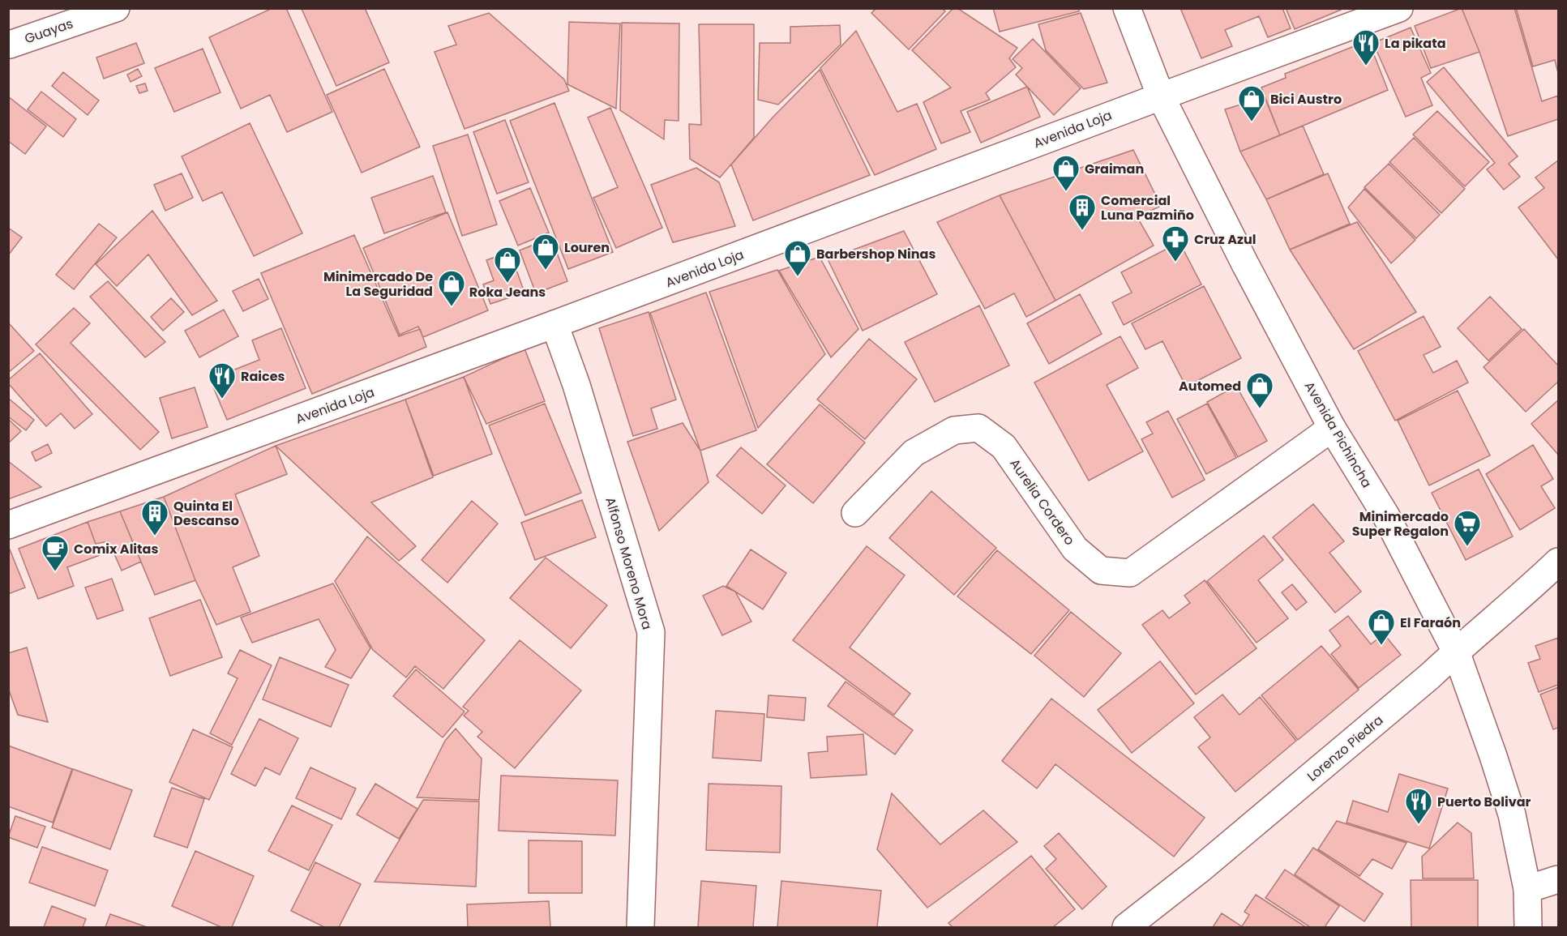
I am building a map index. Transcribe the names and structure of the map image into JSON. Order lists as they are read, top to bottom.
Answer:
{
  "streets": {
    "street": [
      "Guayas",
      "Avenida Loja",
      "Avenida Pichincha",
      "Aurelia Cordero",
      "Alfonso Moreno Mora",
      "Lorenzo Piedra"
    ]
  },
  "crossings": [
    ["Avenida Loja", "Avenida Pichincha"],
    ["Avenida Loja", "Alfonso Moreno Mora"],
    ["Avenida Pichincha", "Aurelia Cordero"],
    ["Avenida Pichincha", "Lorenzo Piedra"]
  ],
  "places": {
    "restaurant": ["La pikata", "Raices", "Puerto Bolivar"],
    "shop": [
      "Bici Austro",
      "Graiman",
      "Louren",
      "Barbershop Ninas",
      "Roka Jeans",
      "Minimercado De La Seguridad",
      "Automed",
      "El Faraón"
    ],
    "building": ["Comercial Luna Pazmiño", "Quinta El Descanso"],
    "pharmacy": ["Cruz Azul"],
    "supermarket": ["Minimercado Super Regalon"],
    "cafe": ["Comix Alitas"]
  }
}
